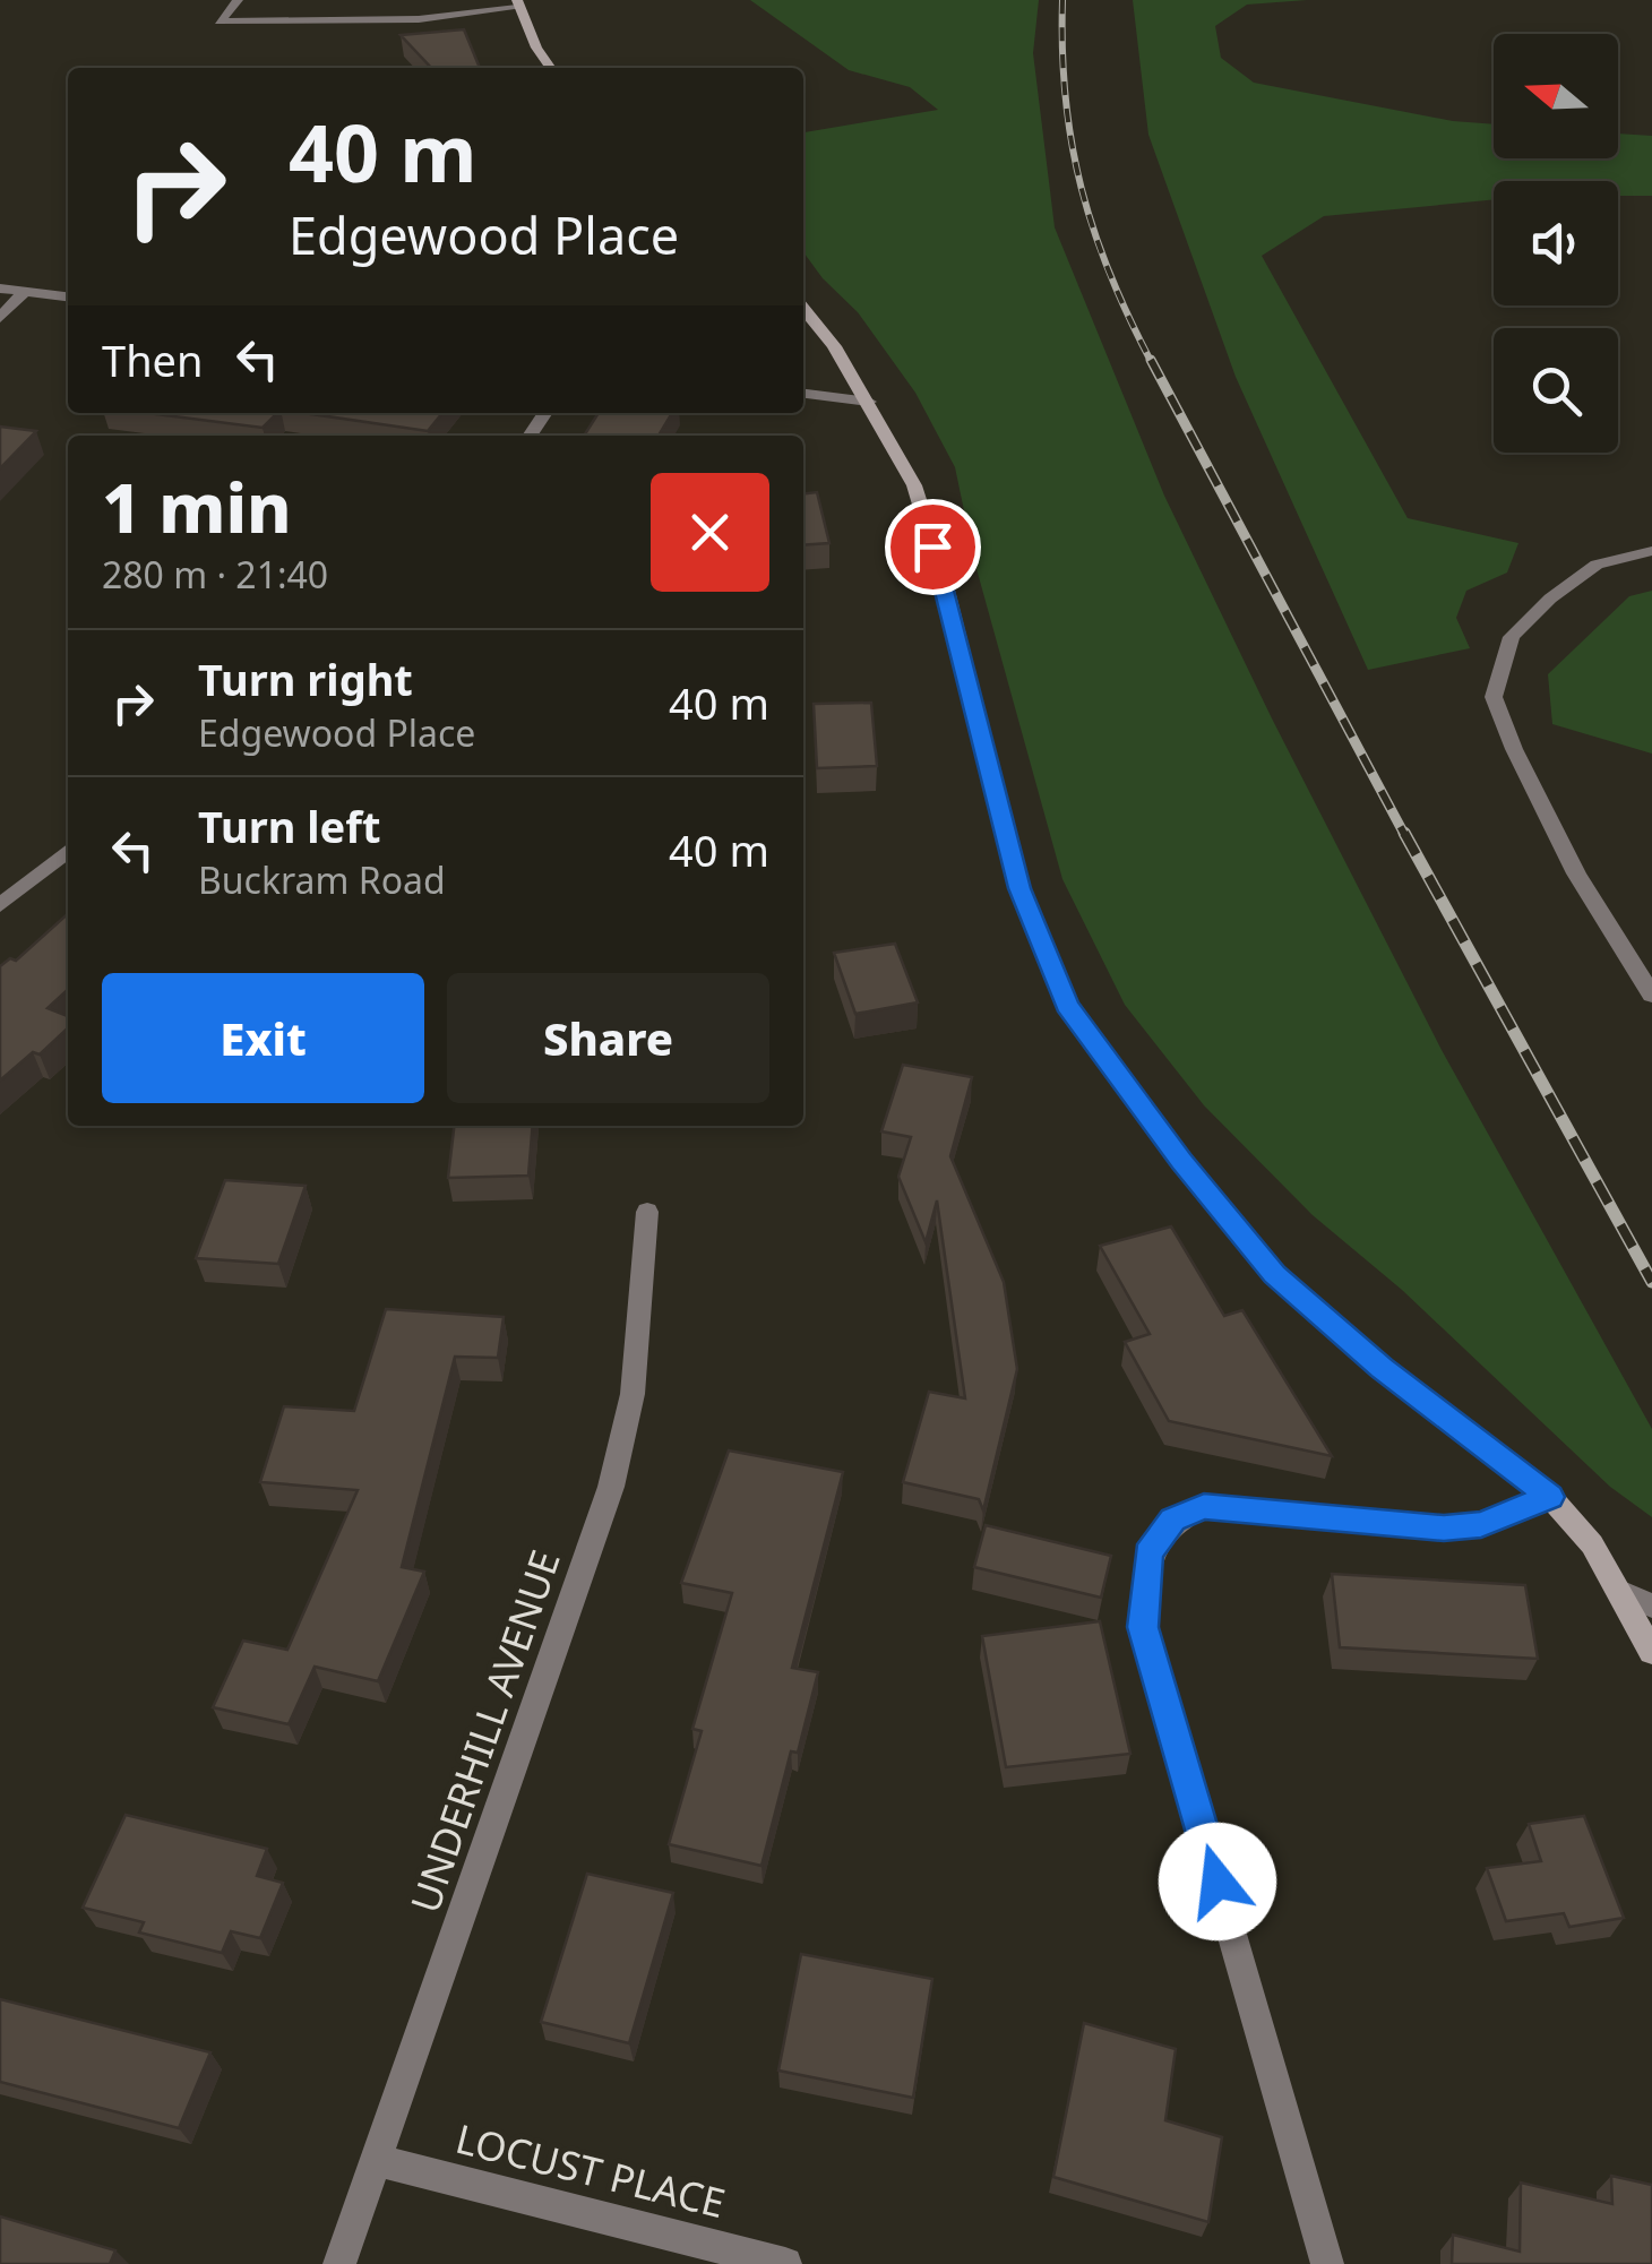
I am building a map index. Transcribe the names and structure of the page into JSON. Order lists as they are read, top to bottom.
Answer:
{
  "streets": {
    "street": ["UNDERHILL AVENUE", "LOCUST PLACE"]
  },
  "crossings": [
    ["UNDERHILL AVENUE", "LOCUST PLACE"]
  ],
  "north": "left",
  "page": {
    "turn": ["40 m", "Edgewood Place"],
    "then": "Then",
    "heading": ["1 min", "280 m · 21:40"],
    "list": [
      {
        "name": "Turn right",
        "note": "Edgewood Place",
        "value": "40 m"
      },
      {
        "name": "Turn left",
        "note": "Buckram Road",
        "value": "40 m"
      }
    ],
    "buttons": ["Exit", "Share"]
  }
}
